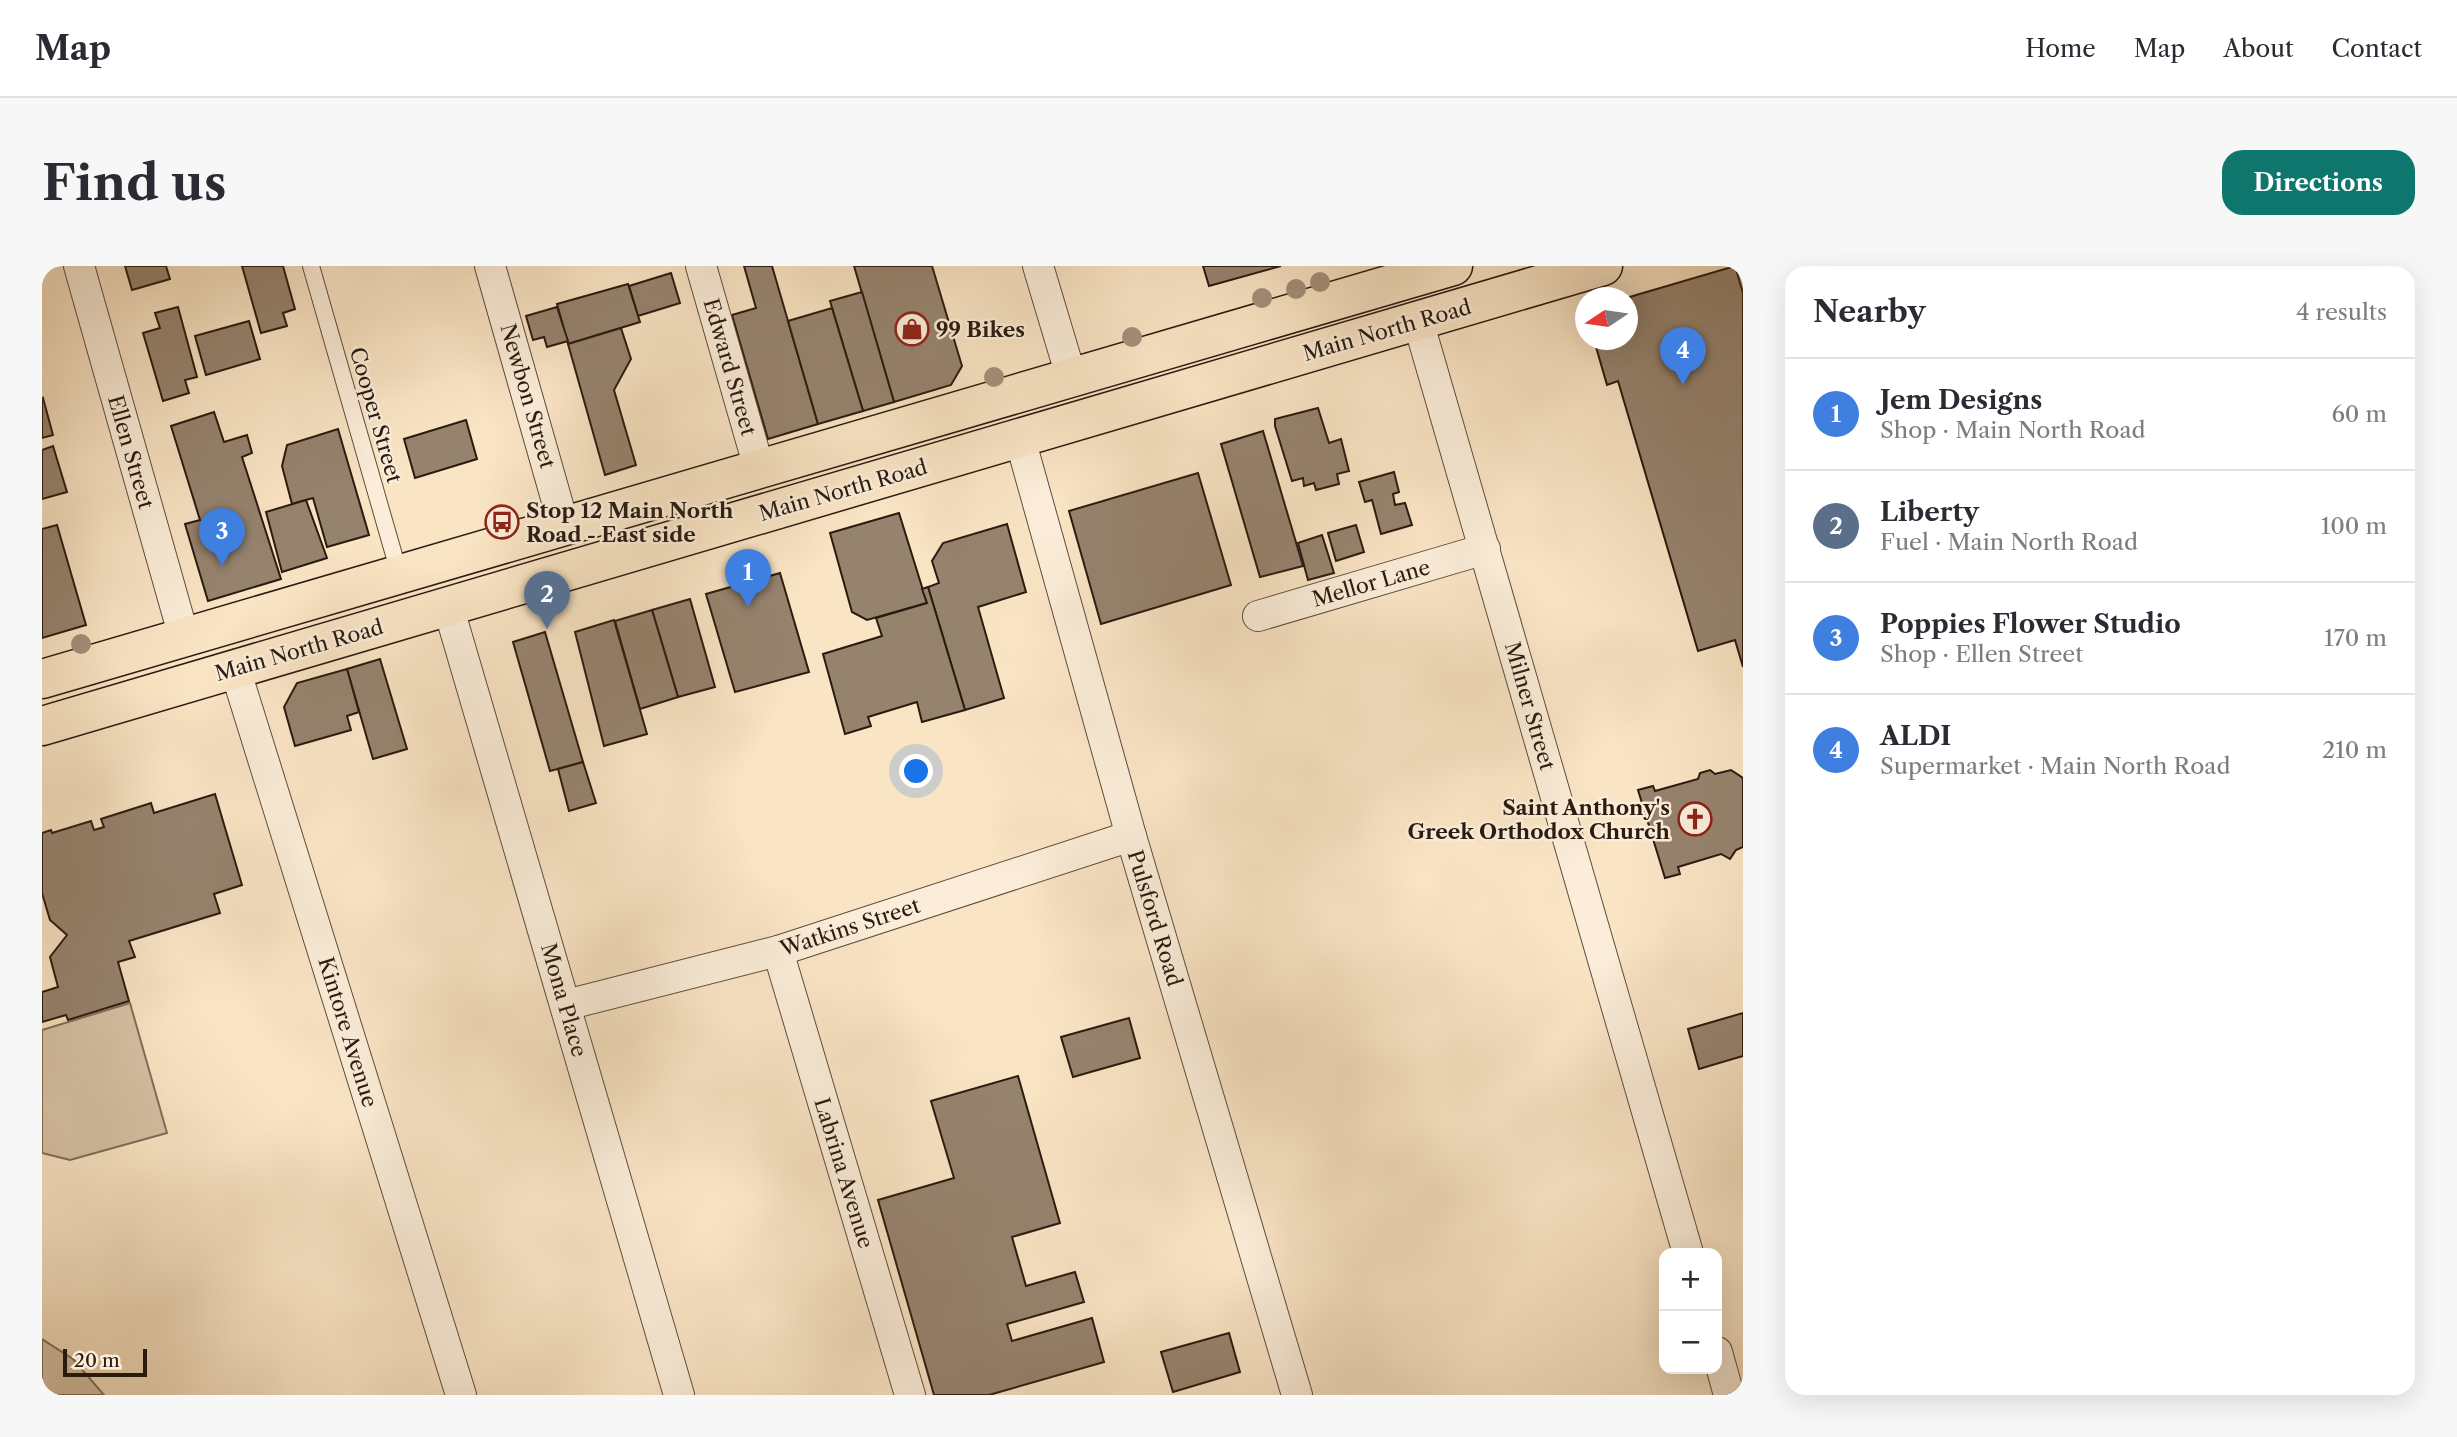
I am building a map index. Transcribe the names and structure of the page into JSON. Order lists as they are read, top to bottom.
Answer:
{
  "streets": {
    "highway": ["Main North Road"],
    "street": [
      "Edward Street",
      "Newbon Street",
      "Ellen Street",
      "Mellor Lane",
      "Milner Street",
      "Pulsford Road",
      "Watkins Street",
      "Mona Place",
      "Kintore Avenue",
      "Labrina Avenue"
    ],
    "lane": ["Cooper Street"]
  },
  "crossings": [
    ["Main North Road", "Edward Street"],
    ["Main North Road", "Newbon Street"],
    ["Main North Road", "Cooper Street"],
    ["Main North Road", "Ellen Street"],
    ["Main North Road", "Milner Street"],
    ["Main North Road", "Pulsford Road"],
    ["Main North Road", "Mona Place"],
    ["Main North Road", "Kintore Avenue"],
    ["Mellor Lane", "Milner Street"],
    ["Pulsford Road", "Watkins Street"],
    ["Watkins Street", "Mona Place"],
    ["Watkins Street", "Labrina Avenue"]
  ],
  "places": {
    "shop": ["99 Bikes"],
    "bus stop": ["Stop 12 Main North Road - East side"],
    "church": ["Saint Anthony's Greek Orthodox Church"]
  },
  "scale_bar": "20 m",
  "north": "left",
  "page": {
    "header": "Map",
    "nav": [
      "Home",
      "Map",
      "About",
      "Contact"
    ],
    "buttons": "Directions",
    "title": "Find us",
    "heading": ["Nearby", "4 results"],
    "pins": [
      "4",
      "3",
      "1",
      "2"
    ],
    "list": [
      {
        "mark": "1",
        "name": "Jem Designs",
        "note": "Shop · Main North Road",
        "value": "60 m"
      },
      {
        "mark": "2",
        "name": "Liberty",
        "note": "Fuel · Main North Road",
        "value": "100 m"
      },
      {
        "mark": "3",
        "name": "Poppies Flower Studio",
        "note": "Shop · Ellen Street",
        "value": "170 m"
      },
      {
        "mark": "4",
        "name": "ALDI",
        "note": "Supermarket · Main North Road",
        "value": "210 m"
      }
    ],
    "map_buttons": ["+", "−"],
    "scale": "20 m"
  }
}
